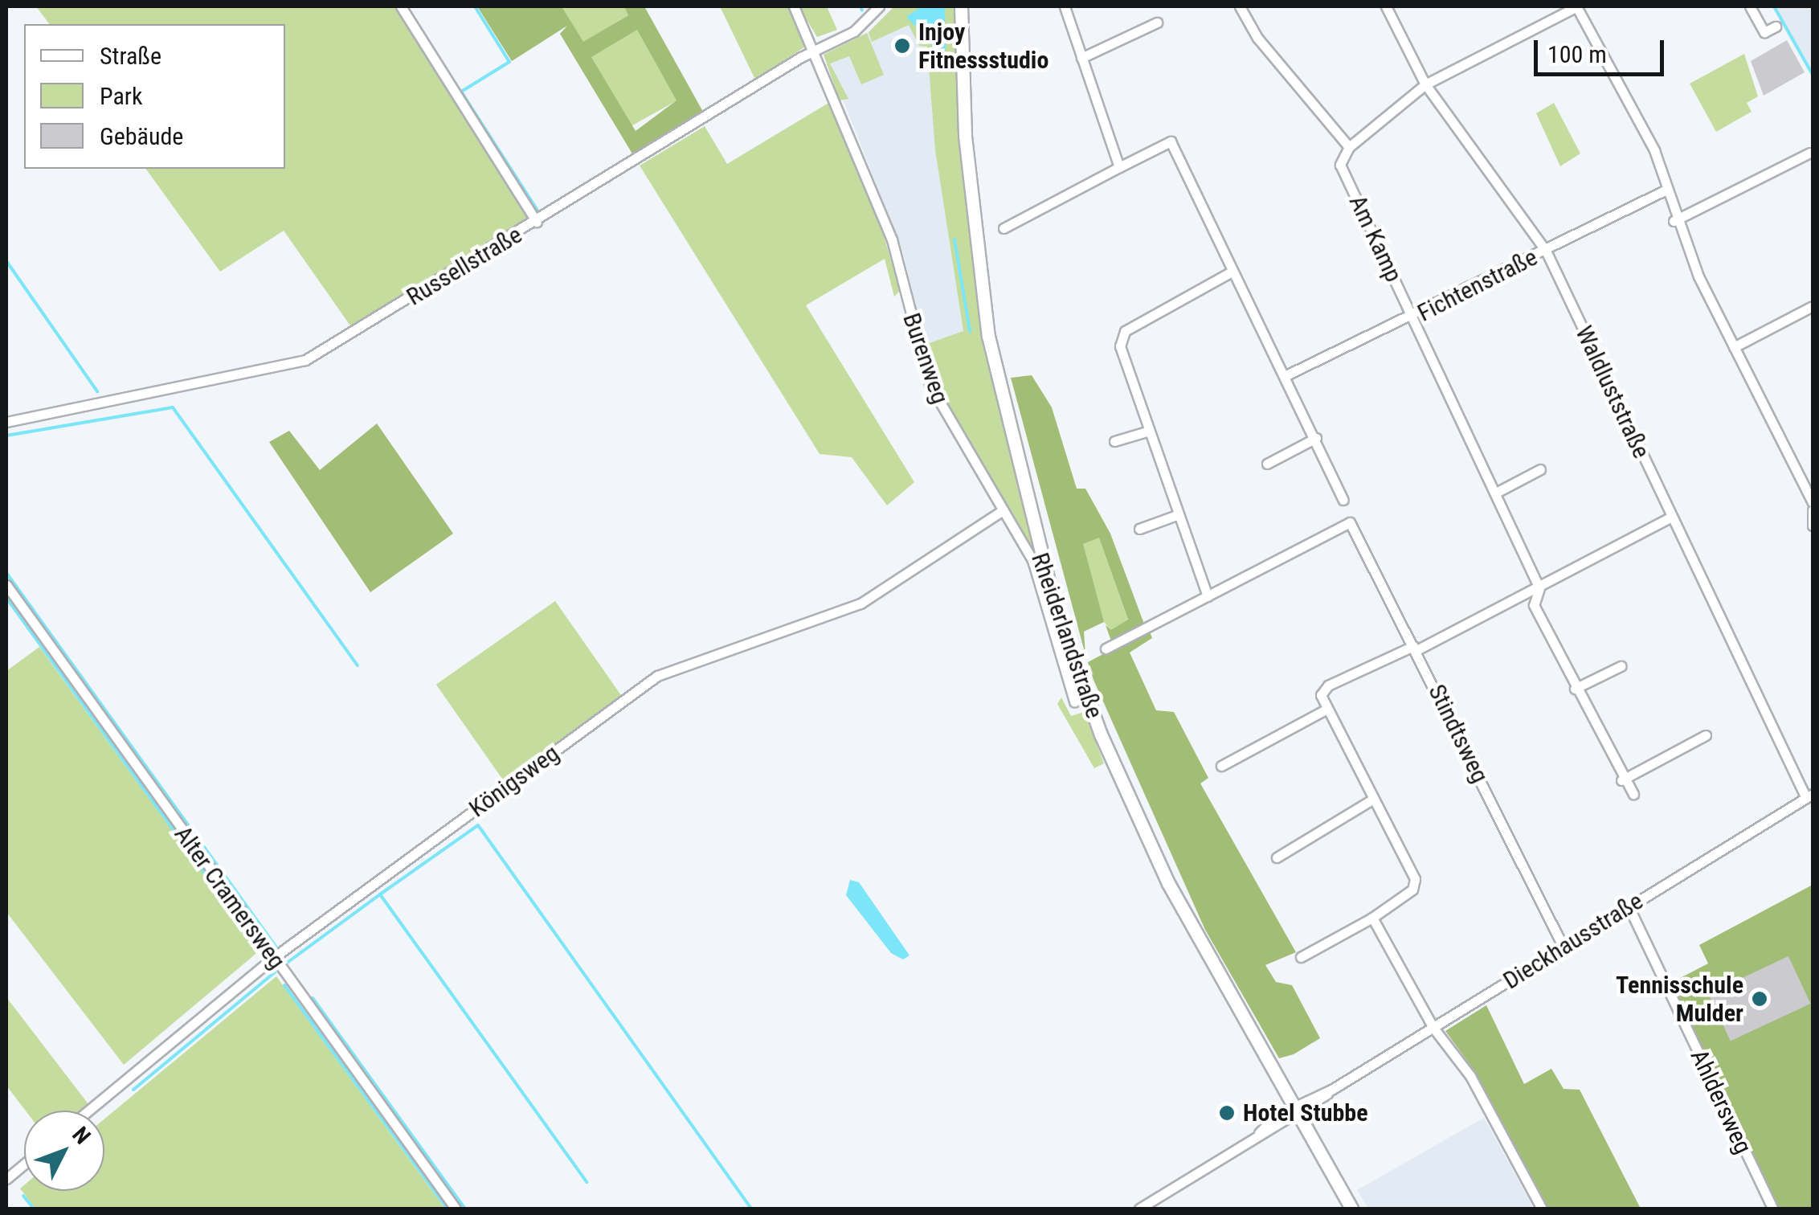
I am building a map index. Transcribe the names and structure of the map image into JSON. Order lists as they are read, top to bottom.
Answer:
{
  "streets": {
    "main road": ["Rheiderlandstraße"],
    "street": [
      "Am Kamp",
      "Russellstraße",
      "Fichtenstraße",
      "Burenweg",
      "Waldluststraße",
      "Stindtsweg",
      "Königsweg",
      "Alter Cramersweg",
      "Dieckhausstraße",
      "Ahldersweg"
    ]
  },
  "crossings": [
    ["Am Kamp", "Fichtenstraße"],
    ["Russellstraße", "Burenweg"],
    ["Fichtenstraße", "Waldluststraße"],
    ["Burenweg", "Königsweg"],
    ["Waldluststraße", "Dieckhausstraße"],
    ["Rheiderlandstraße", "Dieckhausstraße"],
    ["Stindtsweg", "Dieckhausstraße"],
    ["Königsweg", "Alter Cramersweg"],
    ["Dieckhausstraße", "Ahldersweg"]
  ],
  "places": ["Injoy Fitnessstudio", "Tennisschule Mulder", "Hotel Stubbe"],
  "legend": ["Straße", "Park", "Gebäude"],
  "scale_bar": "100 m",
  "north": "top right"
}
